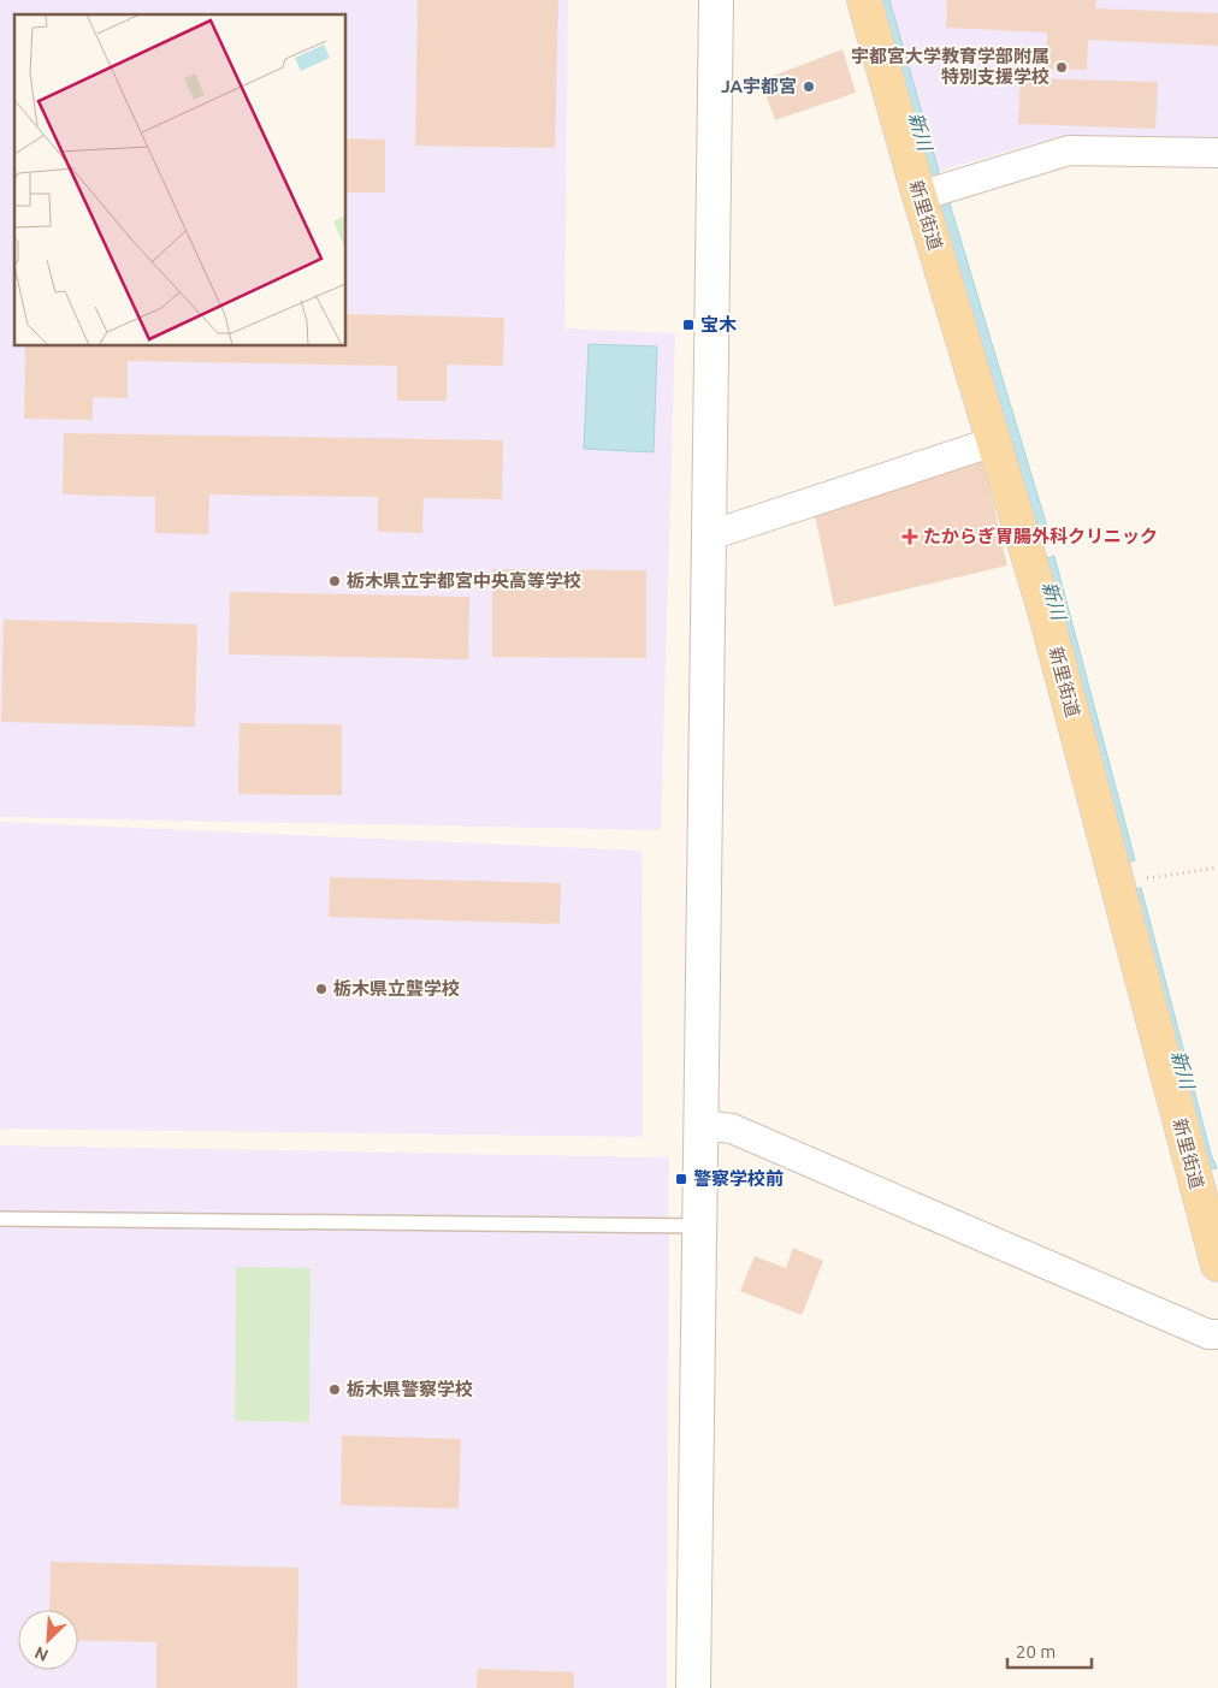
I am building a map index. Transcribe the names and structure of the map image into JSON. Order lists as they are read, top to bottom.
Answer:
{
  "streets": {
    "main road": ["新里街道"]
  },
  "water": ["新川"],
  "places": {
    "other": [
      "宇都宮大学教育学部附属 特別支援学校",
      "JA宇都宮",
      "栃木県立宇都宮中央高等学校",
      "栃木県立聾学校",
      "栃木県警察学校"
    ],
    "transit": ["宝木", "警察学校前"],
    "health": ["たからぎ胃腸外科クリニック"]
  },
  "scale_bar": "20 m",
  "north": "bottom left"
}
